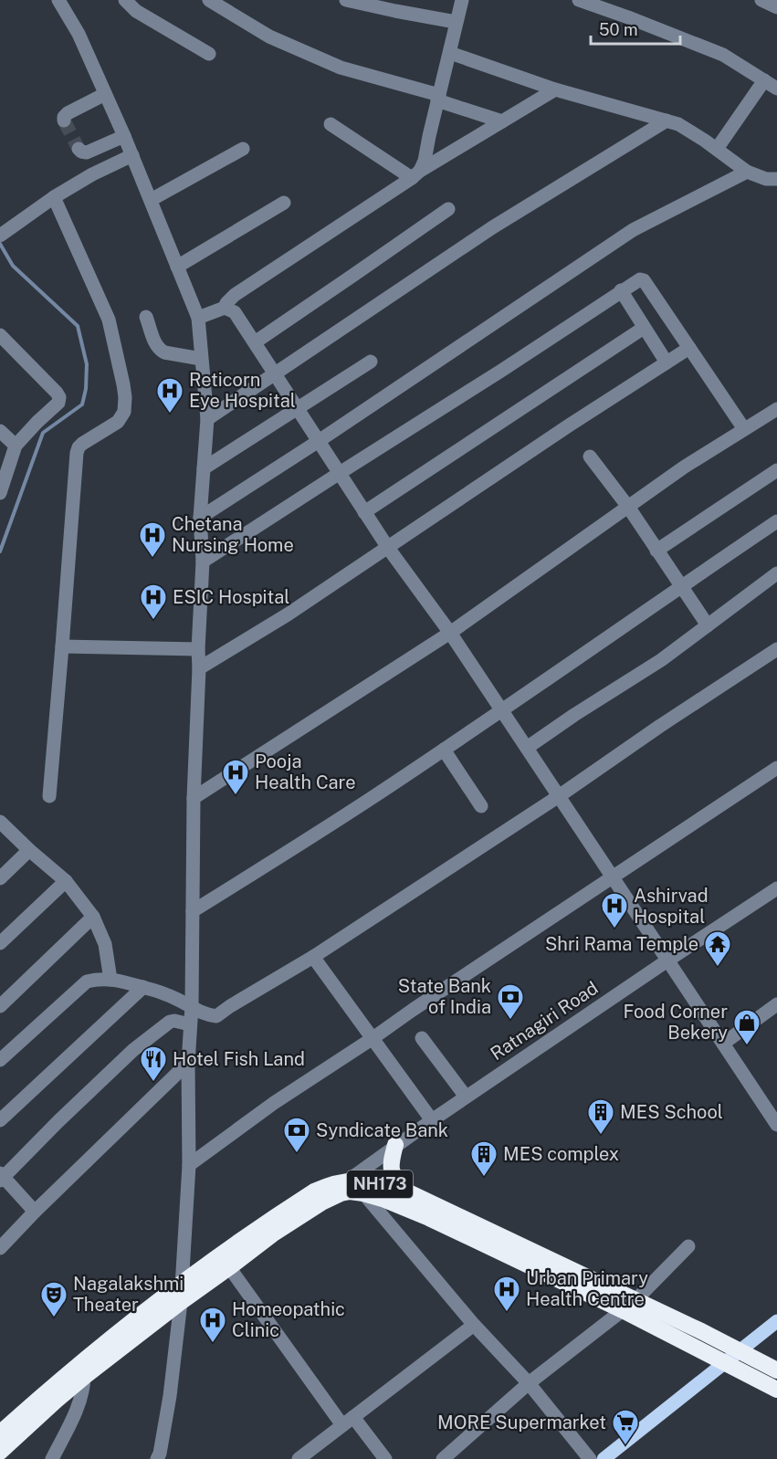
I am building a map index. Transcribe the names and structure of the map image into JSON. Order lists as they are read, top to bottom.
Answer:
{
  "streets": {
    "highway": ["NH173"],
    "street": ["Ratnagiri Road"]
  },
  "crossings": [
    ["Ratnagiri Road", "NH173"]
  ],
  "places": {
    "hospital": [
      "Reticorn Eye Hospital",
      "Chetana Nursing Home",
      "ESIC Hospital",
      "Pooja Health Care",
      "Ashirvad Hospital",
      "Urban Primary Health Centre",
      "Homeopathic Clinic"
    ],
    "temple": ["Shri Rama Temple"],
    "bank": ["State Bank of India", "Syndicate Bank"],
    "shop": ["Food Corner Bekery"],
    "restaurant": ["Hotel Fish Land"],
    "building": ["MES School", "MES complex"],
    "theatre": ["Nagalakshmi Theater"],
    "supermarket": ["MORE Supermarket"]
  },
  "scale_bar": "50 m"
}
